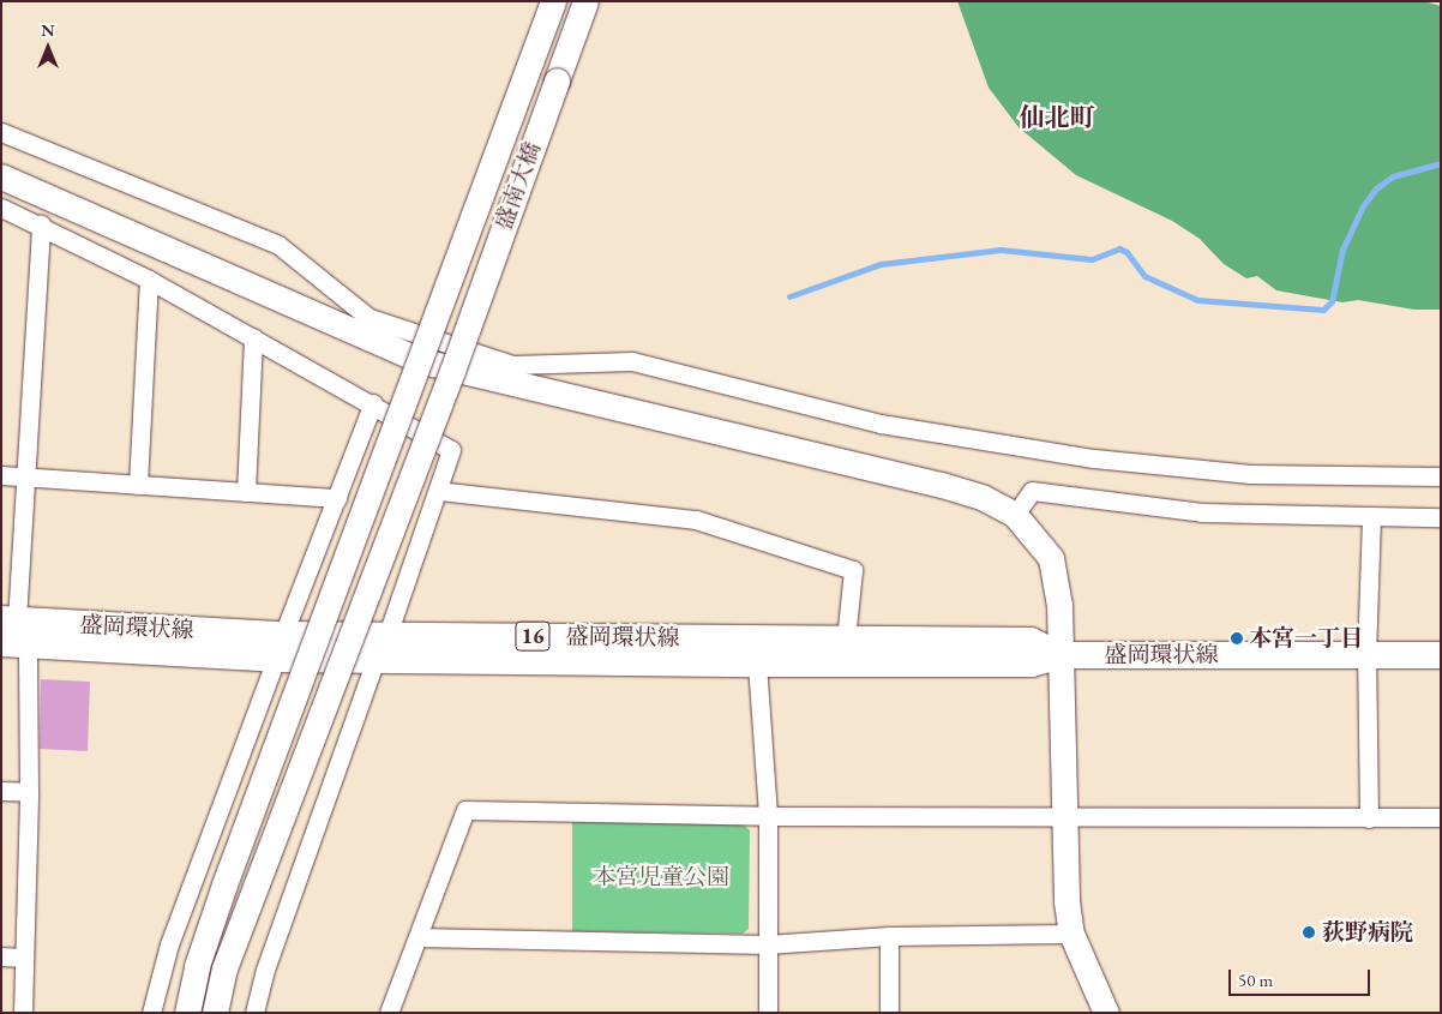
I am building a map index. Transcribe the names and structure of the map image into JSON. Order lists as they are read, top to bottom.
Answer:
{
  "streets": {
    "main road": ["盛岡環状線", "16"],
    "street": ["盛南大橋"]
  },
  "districts": ["仙北町"],
  "parks": ["本宮児童公園"],
  "places": ["本宮一丁目", "荻野病院"],
  "scale_bar": "50 m",
  "north": "top"
}
